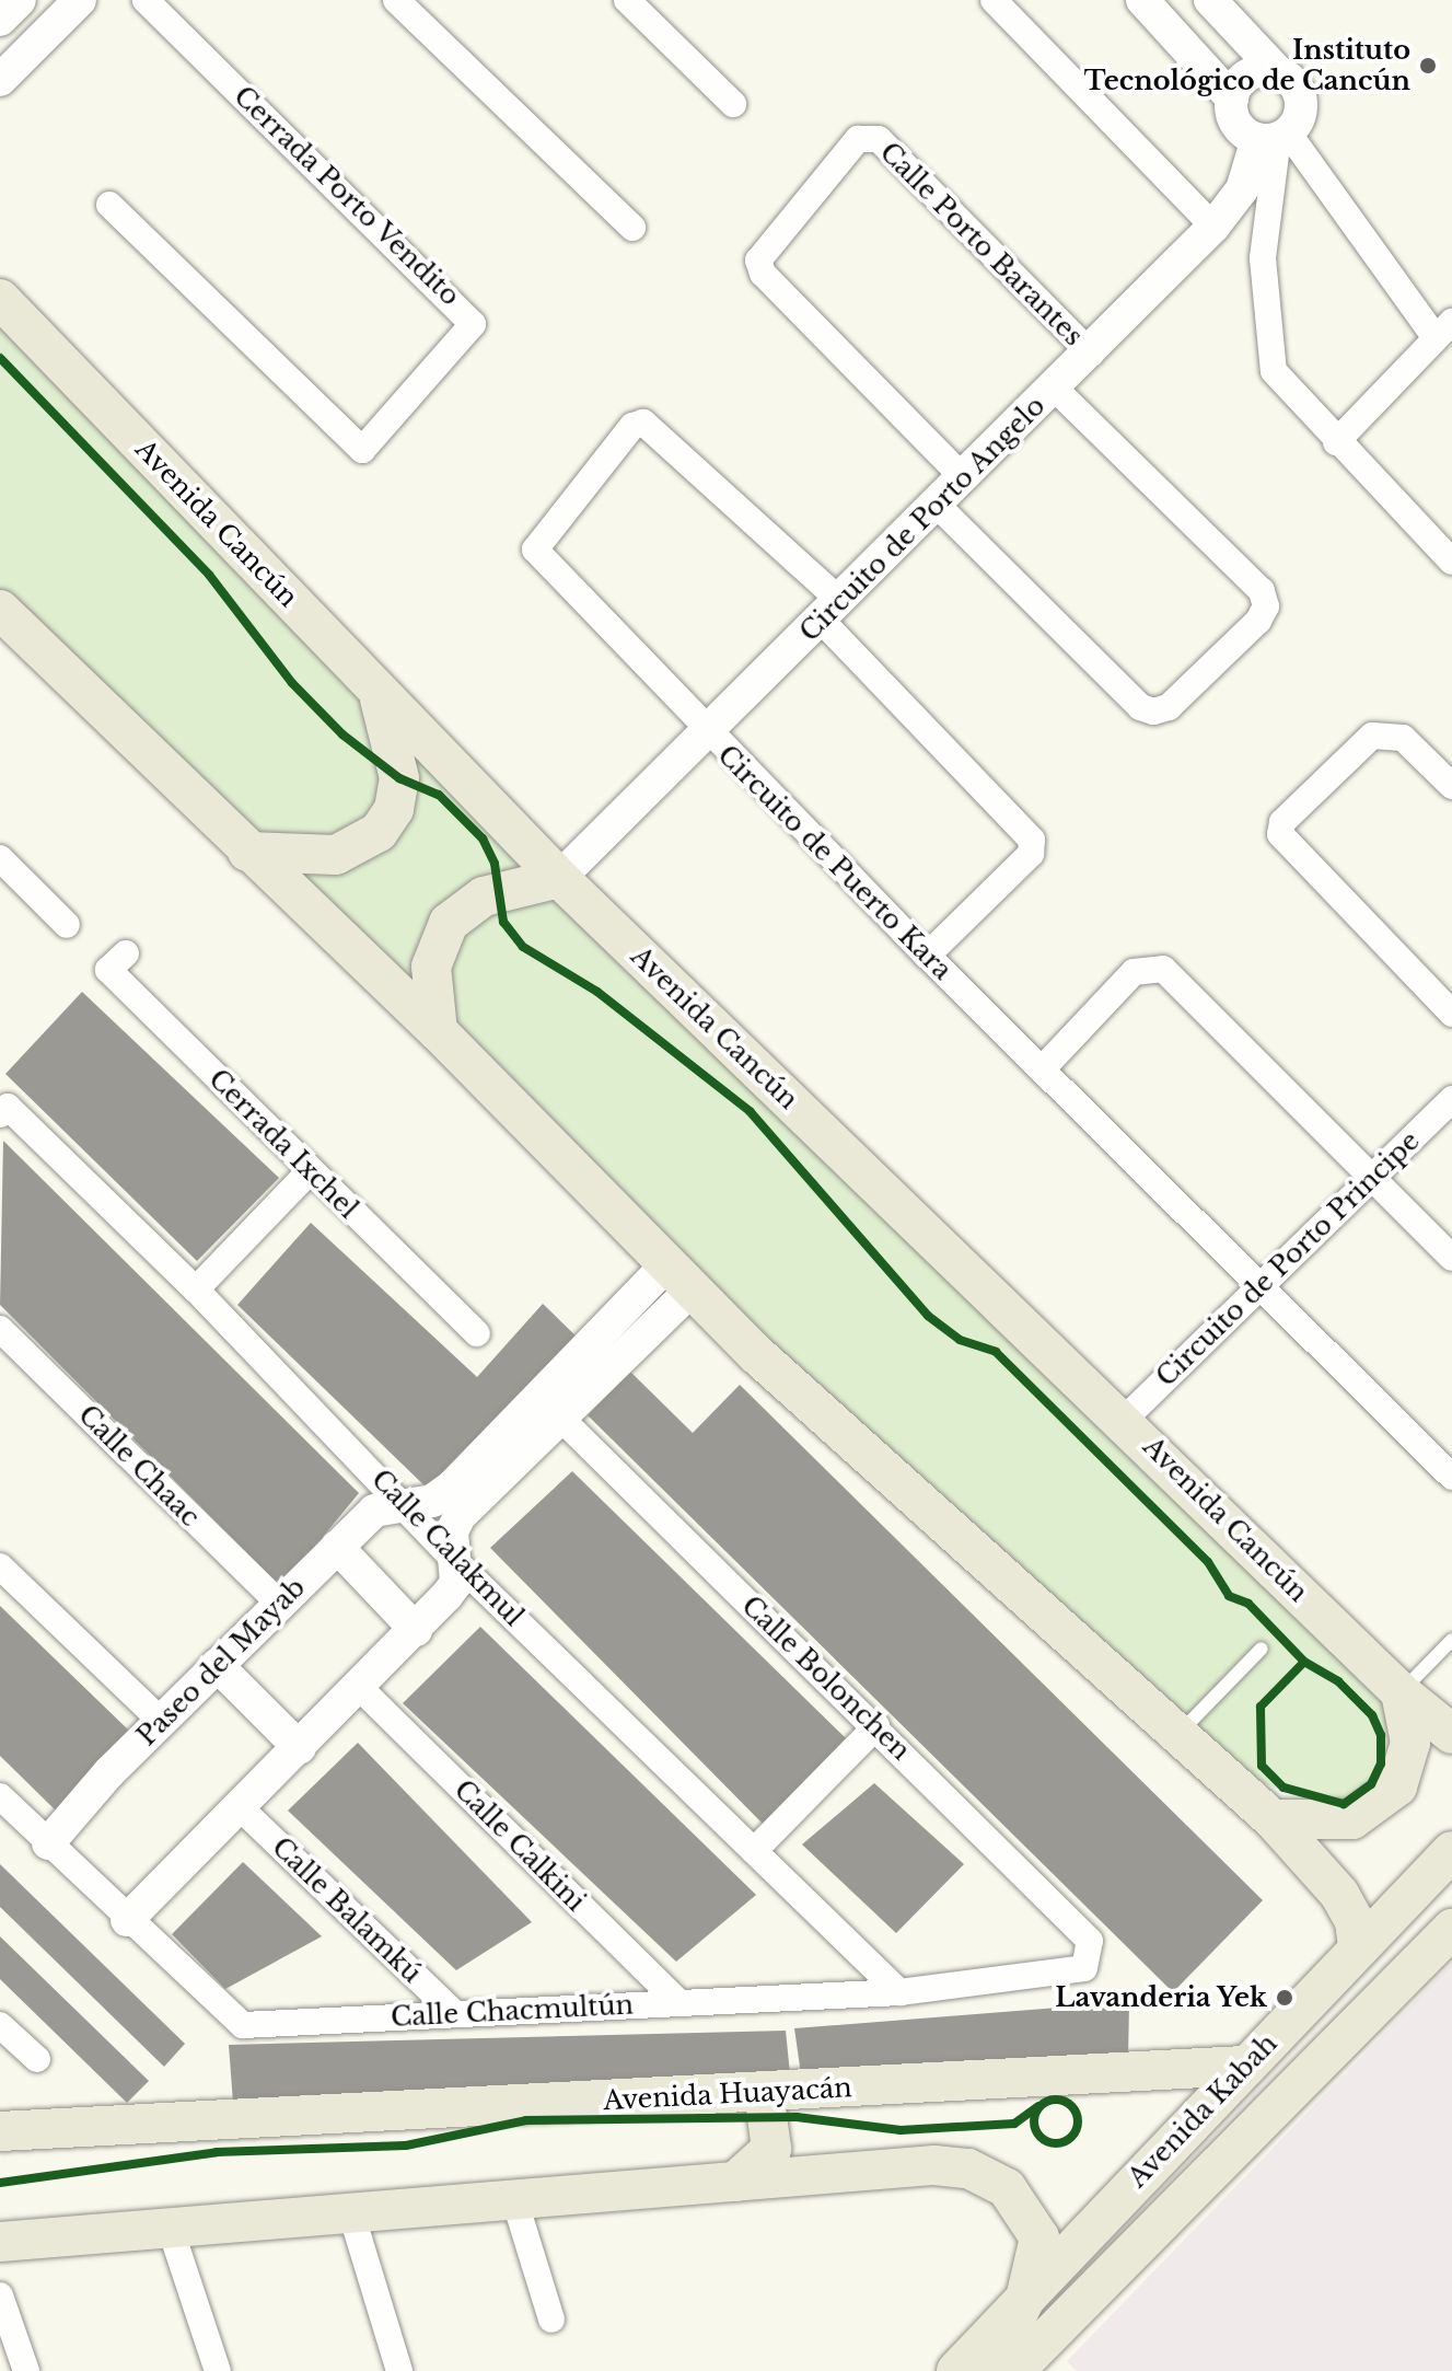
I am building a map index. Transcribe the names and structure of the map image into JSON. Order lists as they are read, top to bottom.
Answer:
{
  "streets": {
    "main road": ["Avenida Cancún", "Avenida Huayacán", "Avenida Kabah"],
    "street": [
      "Cerrada Porto Vendito",
      "Calle Porto Barantes",
      "Circuito de Porto Angelo",
      "Circuito de Puerto Kara",
      "Cerrada Ixchel",
      "Circuito de Porto Principe",
      "Calle Chaac",
      "Calle Calakmul",
      "Paseo del Mayab",
      "Calle Bolonchen",
      "Calle Calkini",
      "Calle Balamkú",
      "Calle Chacmultún"
    ]
  },
  "crossings": [
    ["Calle Porto Barantes", "Circuito de Porto Angelo"],
    ["Circuito de Porto Angelo", "Avenida Cancún"],
    ["Circuito de Porto Angelo", "Circuito de Puerto Kara"],
    ["Avenida Cancún", "Circuito de Porto Principe"],
    ["Circuito de Puerto Kara", "Circuito de Porto Principe"],
    ["Calle Chaac", "Paseo del Mayab"],
    ["Calle Calakmul", "Paseo del Mayab"],
    ["Calle Calakmul", "Calle Chacmultún"],
    ["Paseo del Mayab", "Calle Chacmultún"],
    ["Calle Bolonchen", "Calle Chacmultún"],
    ["Calle Calkini", "Calle Chacmultún"],
    ["Calle Balamkú", "Calle Chacmultún"],
    ["Avenida Huayacán", "Avenida Kabah"]
  ],
  "places": ["Instituto Tecnológico de Cancún", "Lavanderia Yek"]
}
